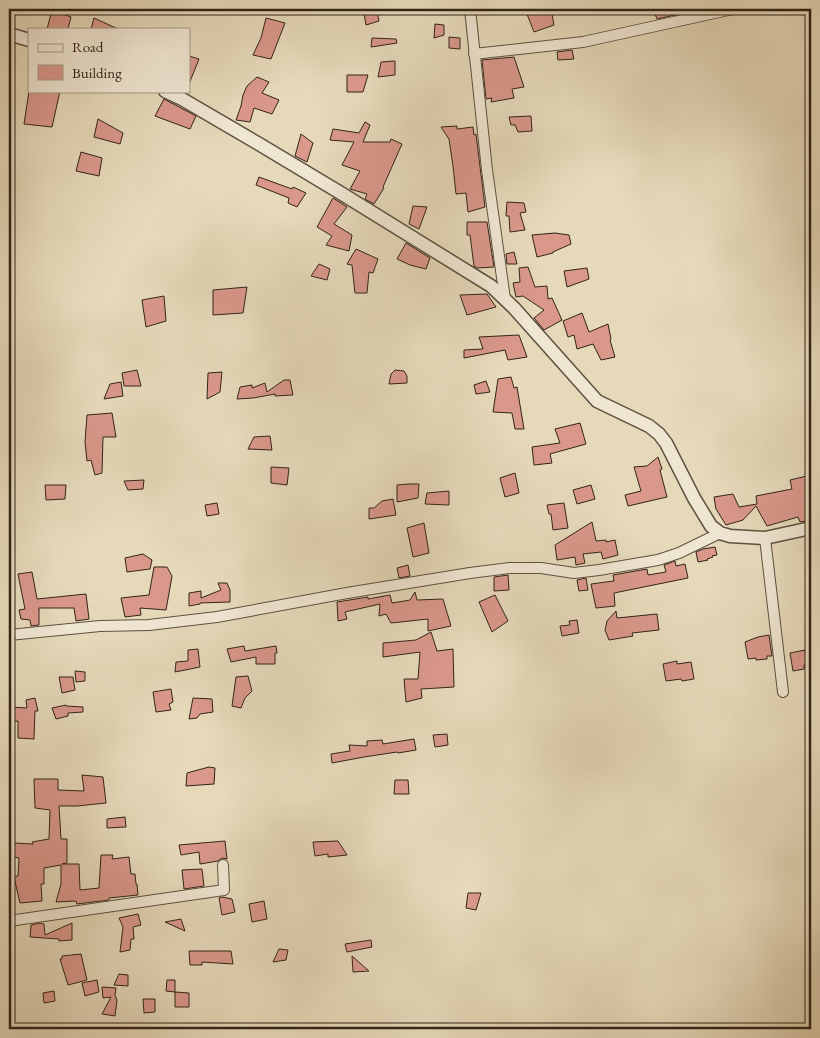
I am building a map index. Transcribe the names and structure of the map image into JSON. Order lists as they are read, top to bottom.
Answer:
{
  "legend": ["Road", "Building"]
}
